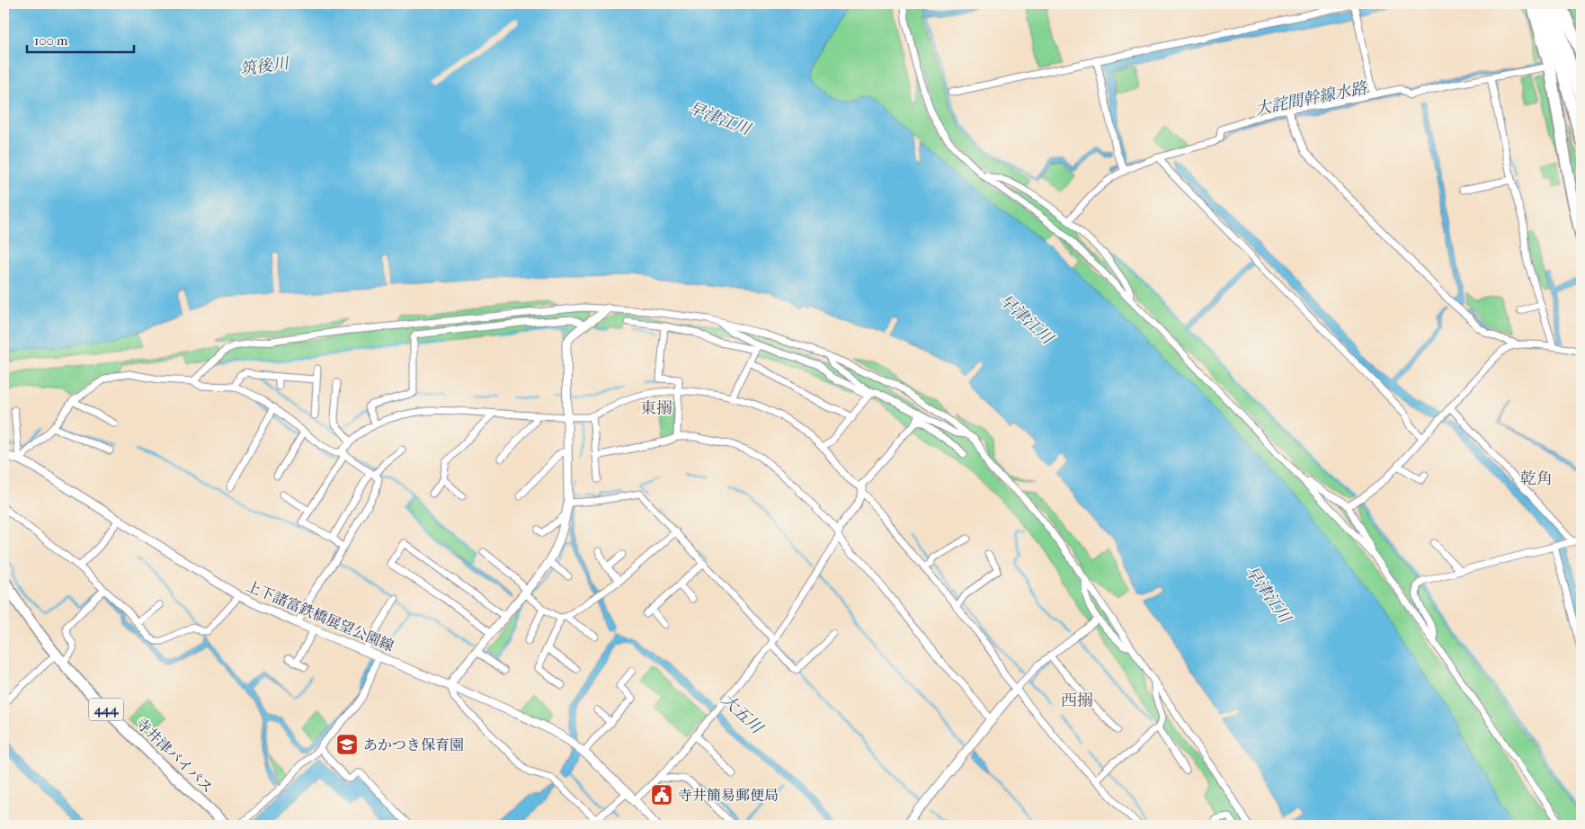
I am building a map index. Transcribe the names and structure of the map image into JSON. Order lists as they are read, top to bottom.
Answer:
{
  "streets": {
    "highway": ["444", "寺井津バイパス"],
    "street": ["上下諸富鉄橋展望公園線"]
  },
  "districts": ["東搦", "乾角", "西搦"],
  "water": [
    "筑後川",
    "大詫間幹線水路",
    "早津江川",
    "大五川"
  ],
  "places": {
    "school or university": ["あかつき保育園"],
    "public building": ["寺井簡易郵便局"]
  },
  "scale_bar": "100 m"
}
